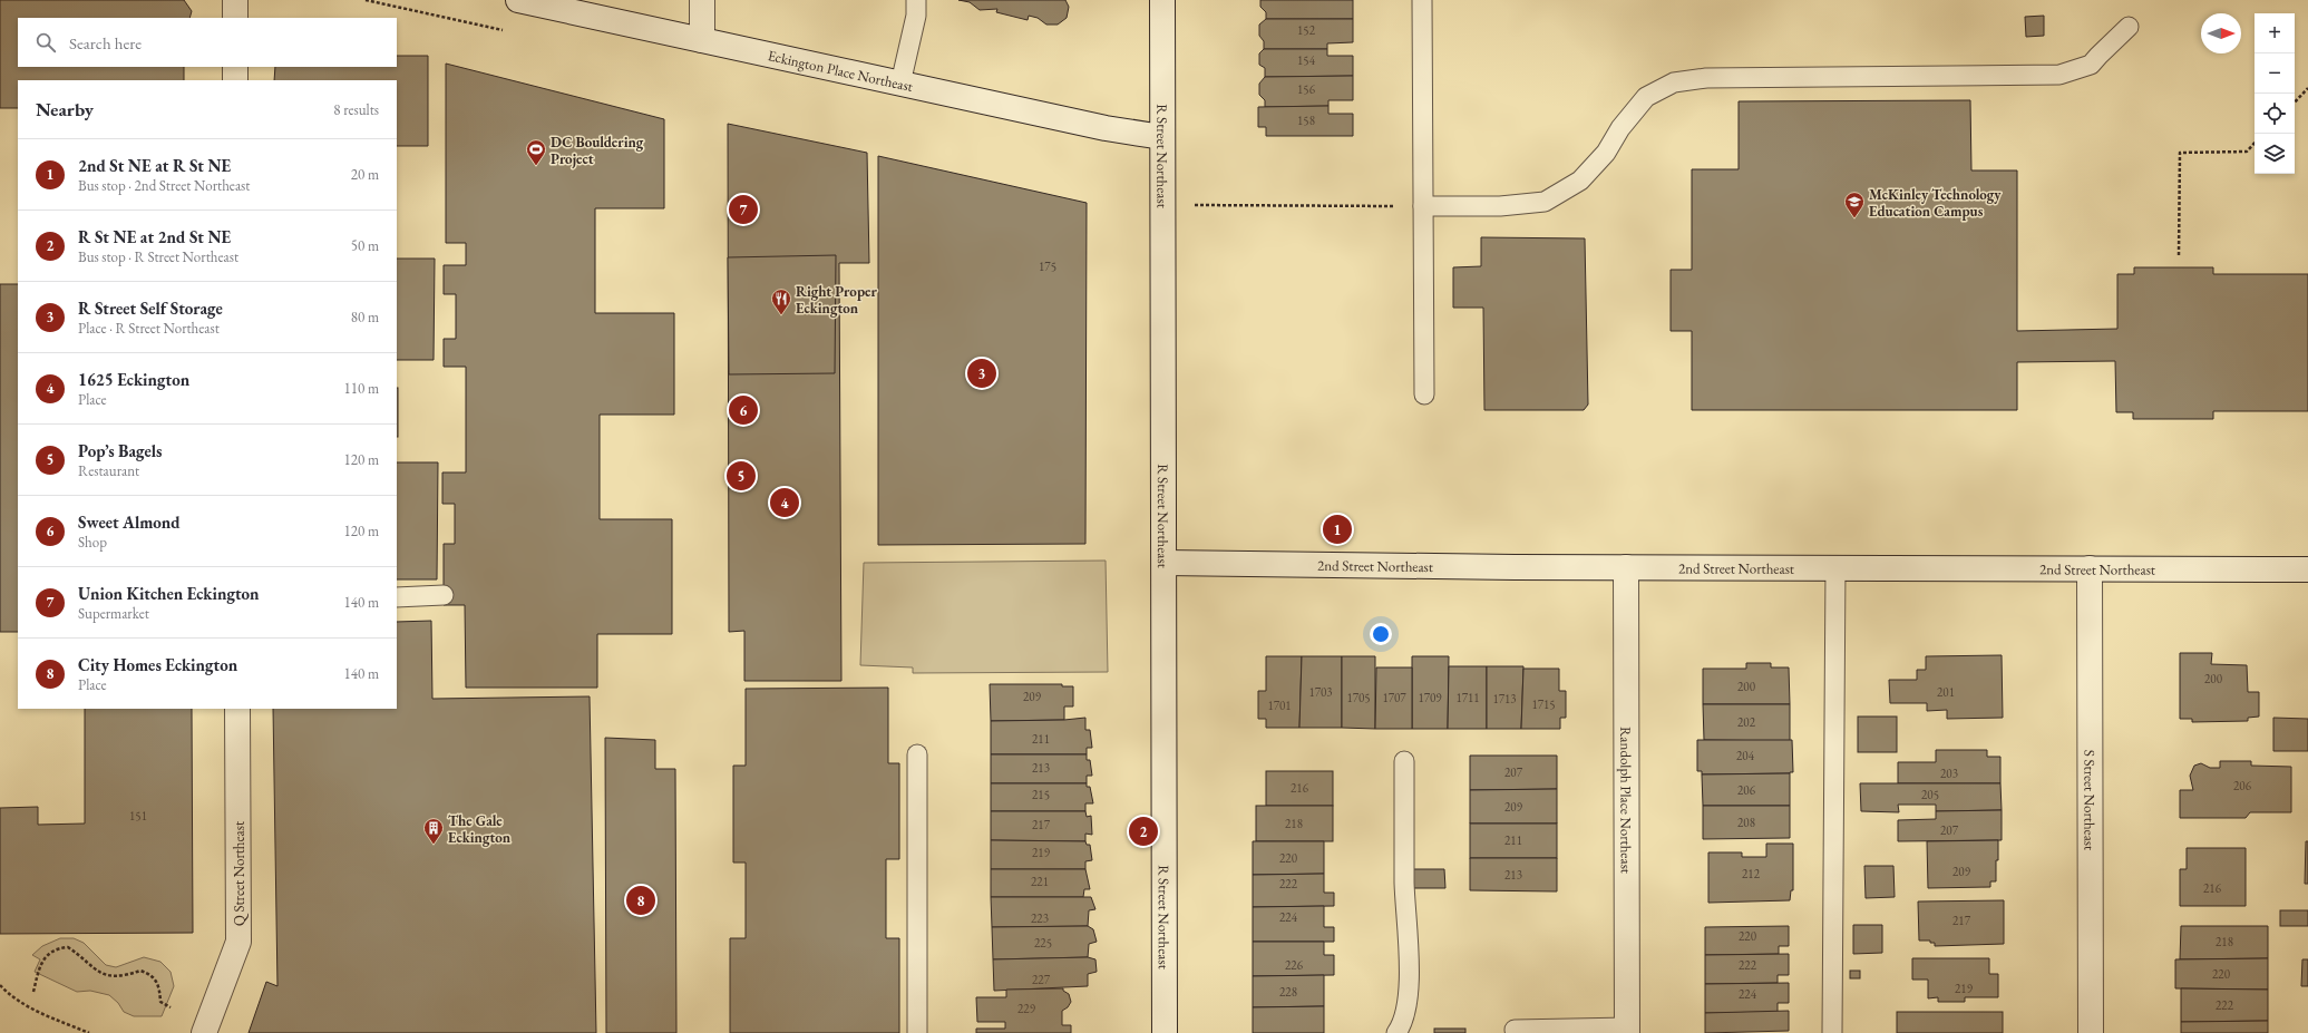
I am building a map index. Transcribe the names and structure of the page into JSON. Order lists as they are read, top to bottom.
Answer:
{
  "streets": {
    "street": [
      "Eckington Place Northeast",
      "R Street Northeast",
      "2nd Street Northeast",
      "Randolph Place Northeast",
      "S Street Northeast",
      "Q Street Northeast"
    ]
  },
  "crossings": [
    ["Eckington Place Northeast", "R Street Northeast"],
    ["R Street Northeast", "2nd Street Northeast"],
    ["2nd Street Northeast", "Randolph Place Northeast"],
    ["2nd Street Northeast", "S Street Northeast"]
  ],
  "places": {
    "sports": ["DC Bouldering Project"],
    "school or university": ["McKinley Technology Education Campus"],
    "restaurant": ["Right Proper Eckington"],
    "building": ["The Gale Eckington"]
  },
  "house_numbers": [
    "152",
    "154",
    "156",
    "158",
    "175",
    "200",
    "200",
    "1703",
    "201",
    "209",
    "1705",
    "1707",
    "1709",
    "1711",
    "1713",
    "1715",
    "1701",
    "202",
    "211",
    "204",
    "213",
    "207",
    "203",
    "206",
    "216",
    "206",
    "215",
    "205",
    "209",
    "151",
    "208",
    "218",
    "217",
    "207",
    "211",
    "219",
    "220",
    "209",
    "212",
    "213",
    "221",
    "222",
    "216",
    "224",
    "223",
    "217",
    "220",
    "218",
    "225",
    "226",
    "222",
    "220",
    "227",
    "219",
    "228",
    "224",
    "222",
    "229"
  ],
  "north": "right",
  "page": {
    "map_buttons": ["+", "−"],
    "search": "Search here",
    "heading": ["Nearby", "8 results"],
    "list": [
      {
        "mark": "1",
        "name": "2nd St NE at R St NE",
        "note": "Bus stop · 2nd Street Northeast",
        "value": "20 m"
      },
      {
        "mark": "2",
        "name": "R St NE at 2nd St NE",
        "note": "Bus stop · R Street Northeast",
        "value": "50 m"
      },
      {
        "mark": "3",
        "name": "R Street Self Storage",
        "note": "Place · R Street Northeast",
        "value": "80 m"
      },
      {
        "mark": "4",
        "name": "1625 Eckington",
        "note": "Place",
        "value": "110 m"
      },
      {
        "mark": "5",
        "name": "Pop’s Bagels",
        "note": "Restaurant",
        "value": "120 m"
      },
      {
        "mark": "6",
        "name": "Sweet Almond",
        "note": "Shop",
        "value": "120 m"
      },
      {
        "mark": "7",
        "name": "Union Kitchen Eckington",
        "note": "Supermarket",
        "value": "140 m"
      },
      {
        "mark": "8",
        "name": "City Homes Eckington",
        "note": "Place",
        "value": "140 m"
      }
    ],
    "pins": [
      "7",
      "3",
      "6",
      "5",
      "4",
      "1",
      "2",
      "8"
    ]
  }
}
